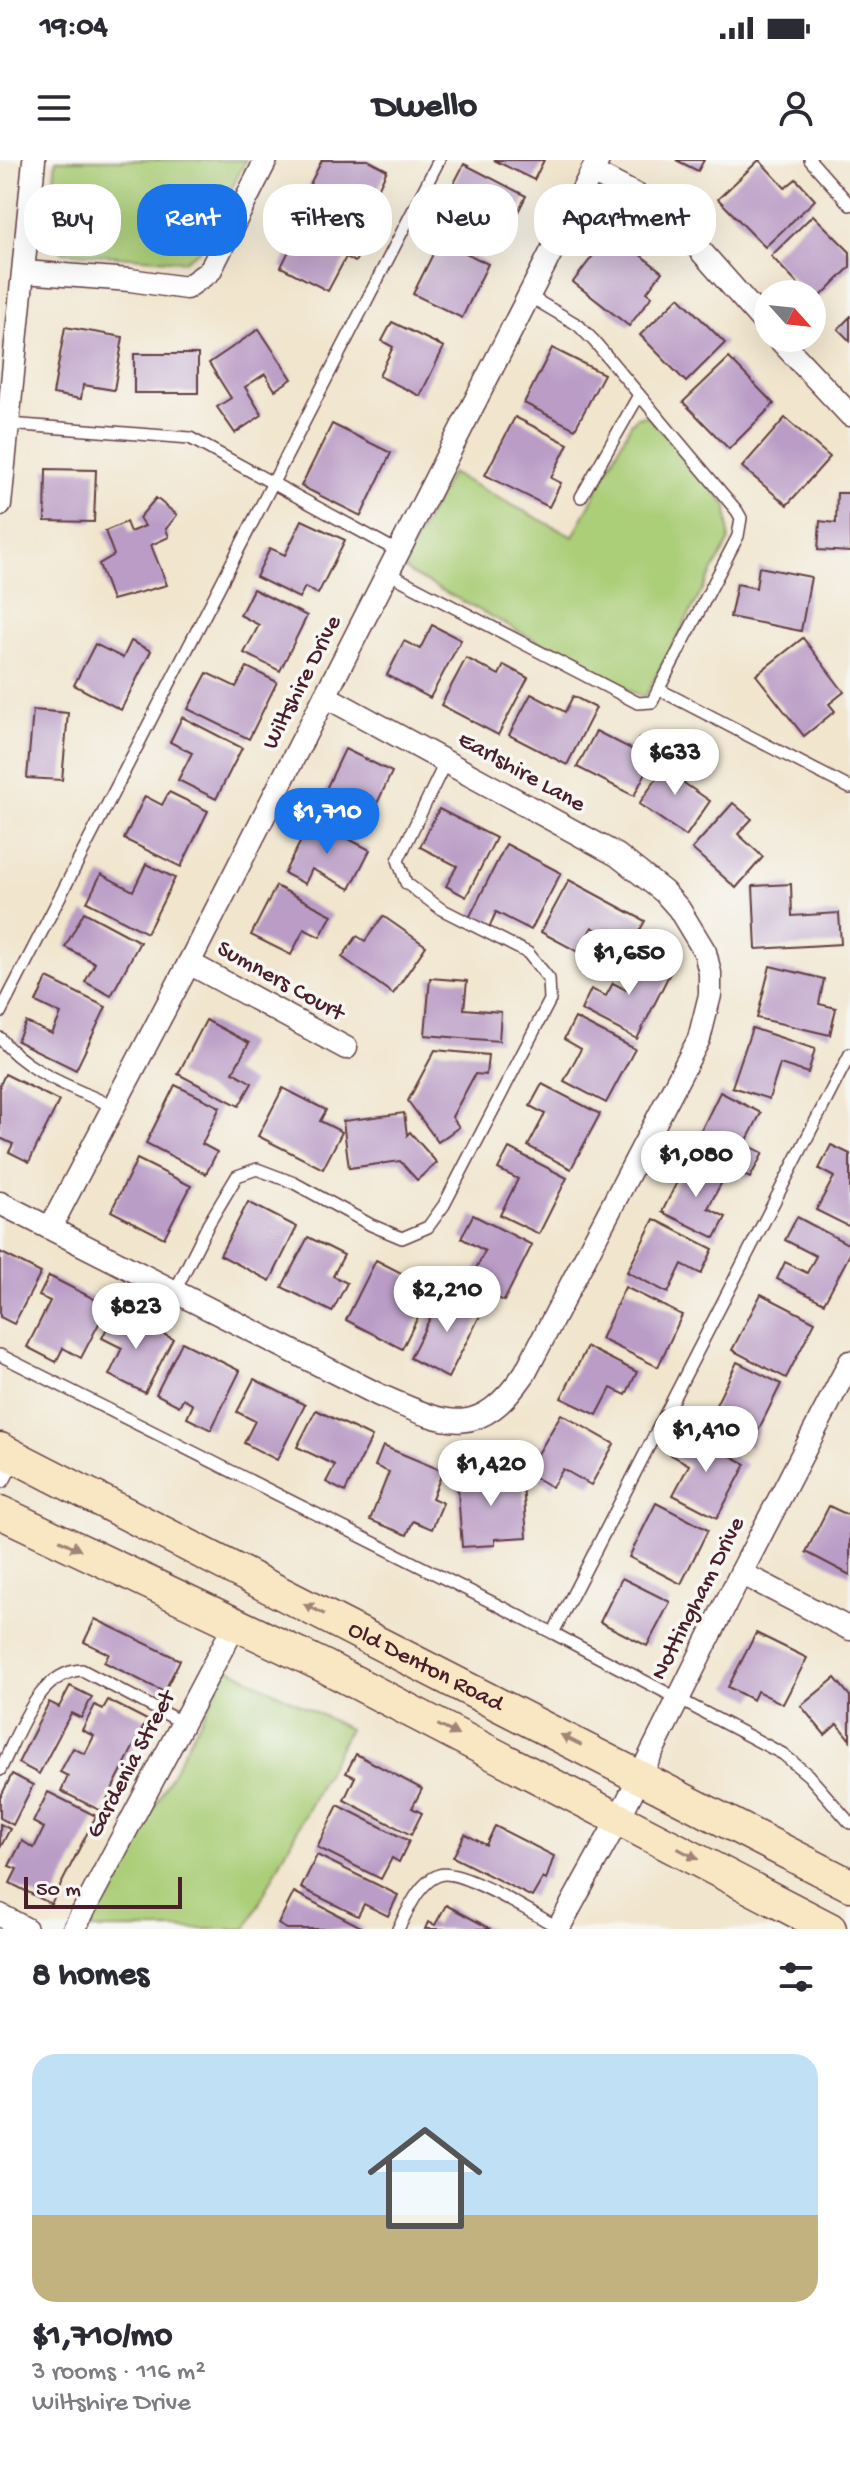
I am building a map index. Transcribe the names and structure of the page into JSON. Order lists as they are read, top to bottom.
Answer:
{
  "streets": {
    "main road": ["Old Denton Road"],
    "street": [
      "Wiltshire Drive",
      "Earlshire Lane",
      "Sumners Court",
      "Nottingham Drive",
      "Gardenia Street"
    ]
  },
  "crossings": [
    ["Wiltshire Drive", "Earlshire Lane"],
    ["Wiltshire Drive", "Sumners Court"],
    ["Nottingham Drive", "Old Denton Road"],
    ["Old Denton Road", "Gardenia Street"]
  ],
  "scale_bar": "50 m",
  "north": "bottom right",
  "page": {
    "status": "19:04",
    "header": "Dwello",
    "chip": [
      "Buy",
      "Rent",
      "Filters",
      "New",
      "Apartment"
    ],
    "price": [
      "$633",
      "$1,710",
      "$1,650",
      "$1,080",
      "$2,210",
      "$823",
      "$1,410",
      "$1,420"
    ],
    "scale": "50 m",
    "heading": "8 homes",
    "list": [
      {
        "name": "$1,710/mo",
        "note": "3 rooms · 116 m² · Wiltshire Drive"
      }
    ]
  }
}
